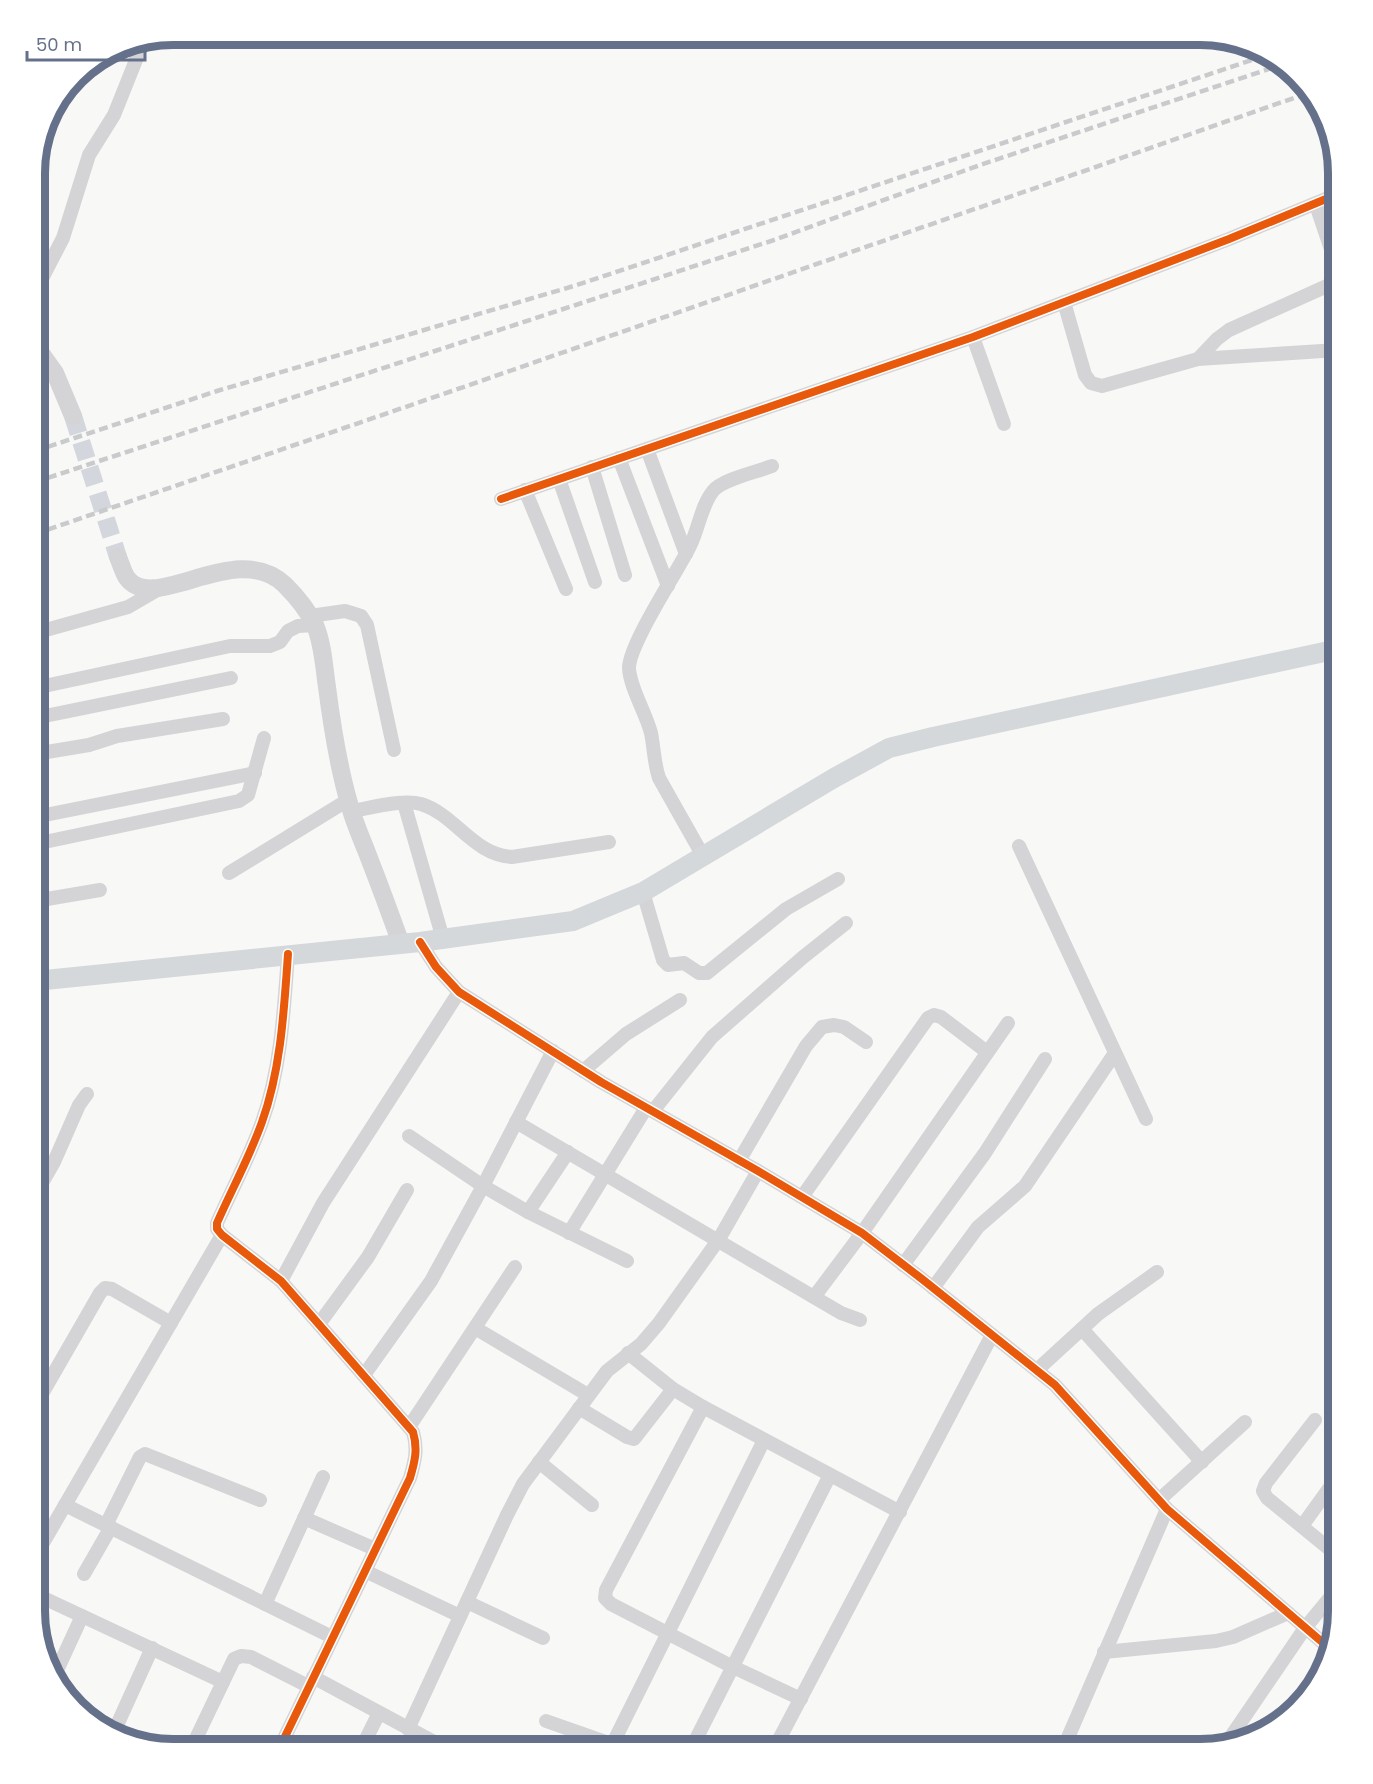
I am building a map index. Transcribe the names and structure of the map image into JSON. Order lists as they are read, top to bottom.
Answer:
{
  "scale_bar": "50 m"
}
